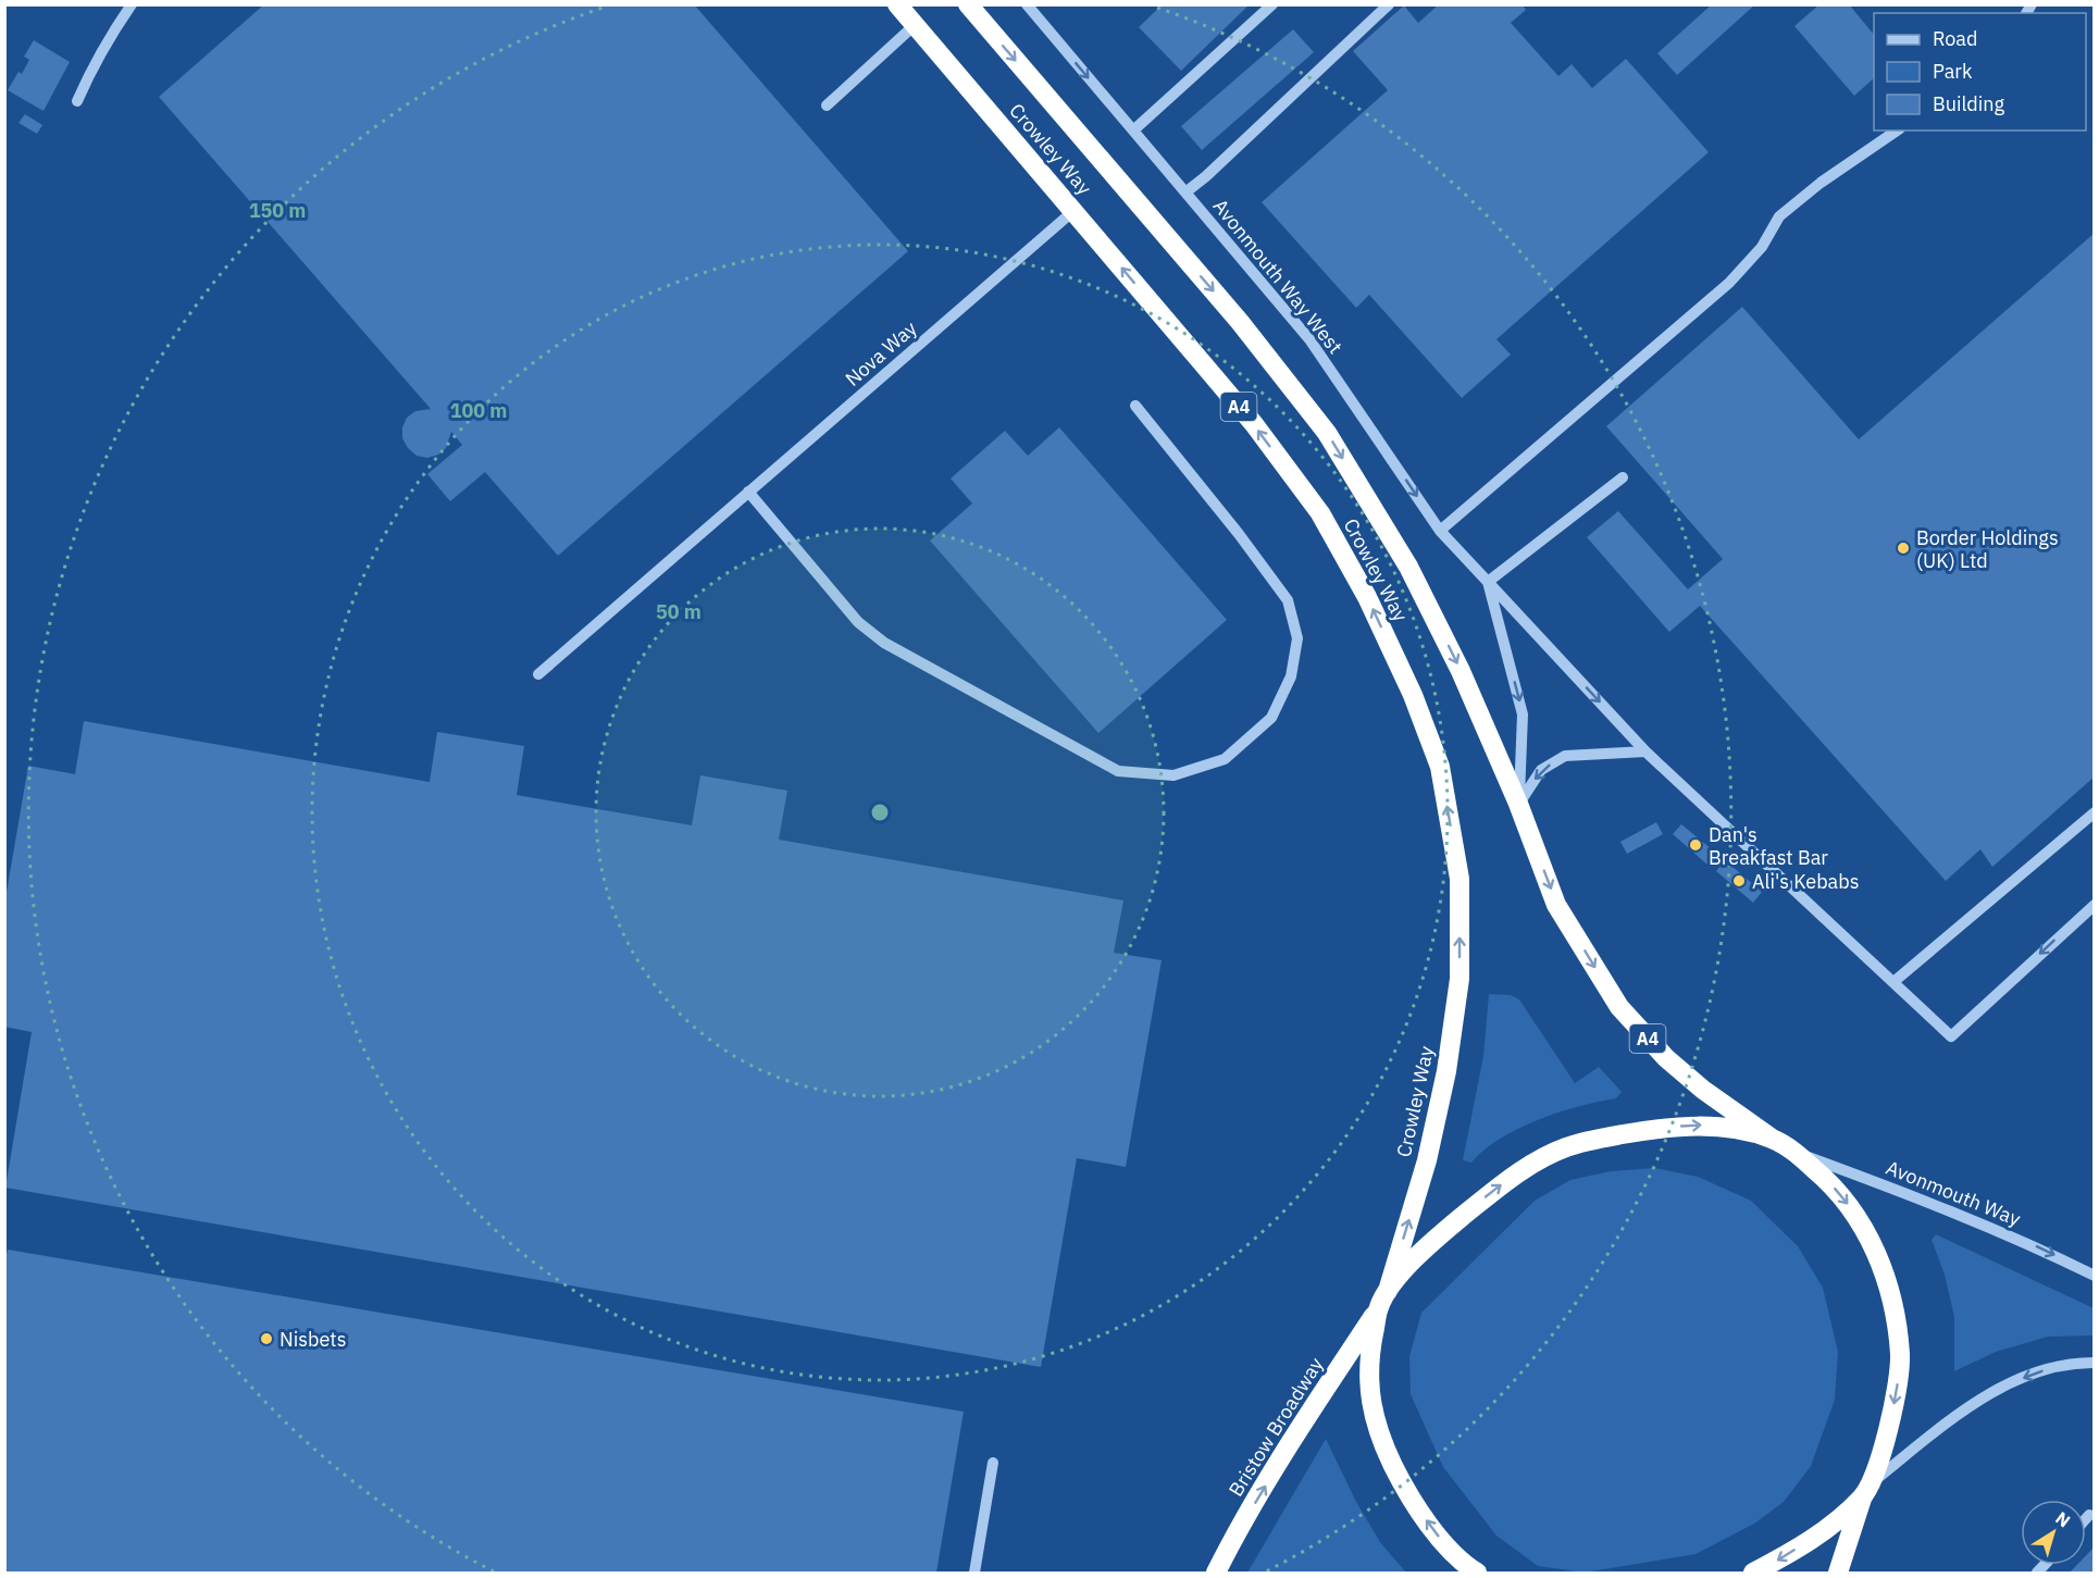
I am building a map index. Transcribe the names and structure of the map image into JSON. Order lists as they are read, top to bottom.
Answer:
{
  "streets": {
    "highway": ["Crowley Way", "A4", "Bristow Broadway"],
    "street": ["Avonmouth Way West", "Nova Way", "Avonmouth Way"]
  },
  "crossings": [
    ["Crowley Way", "Avonmouth Way West"],
    ["Crowley Way", "Nova Way"],
    ["Crowley Way", "Bristow Broadway"]
  ],
  "one_way": ["Avonmouth Way", "Bristow Broadway"],
  "places": [
    "Border Holdings (UK) Ltd",
    "Dan's Breakfast Bar",
    "Ali's Kebabs",
    "Nisbets"
  ],
  "legend": ["Road", "Park", "Building"],
  "north": "top right",
  "rings": ["150 m", "100 m", "50 m"]
}
